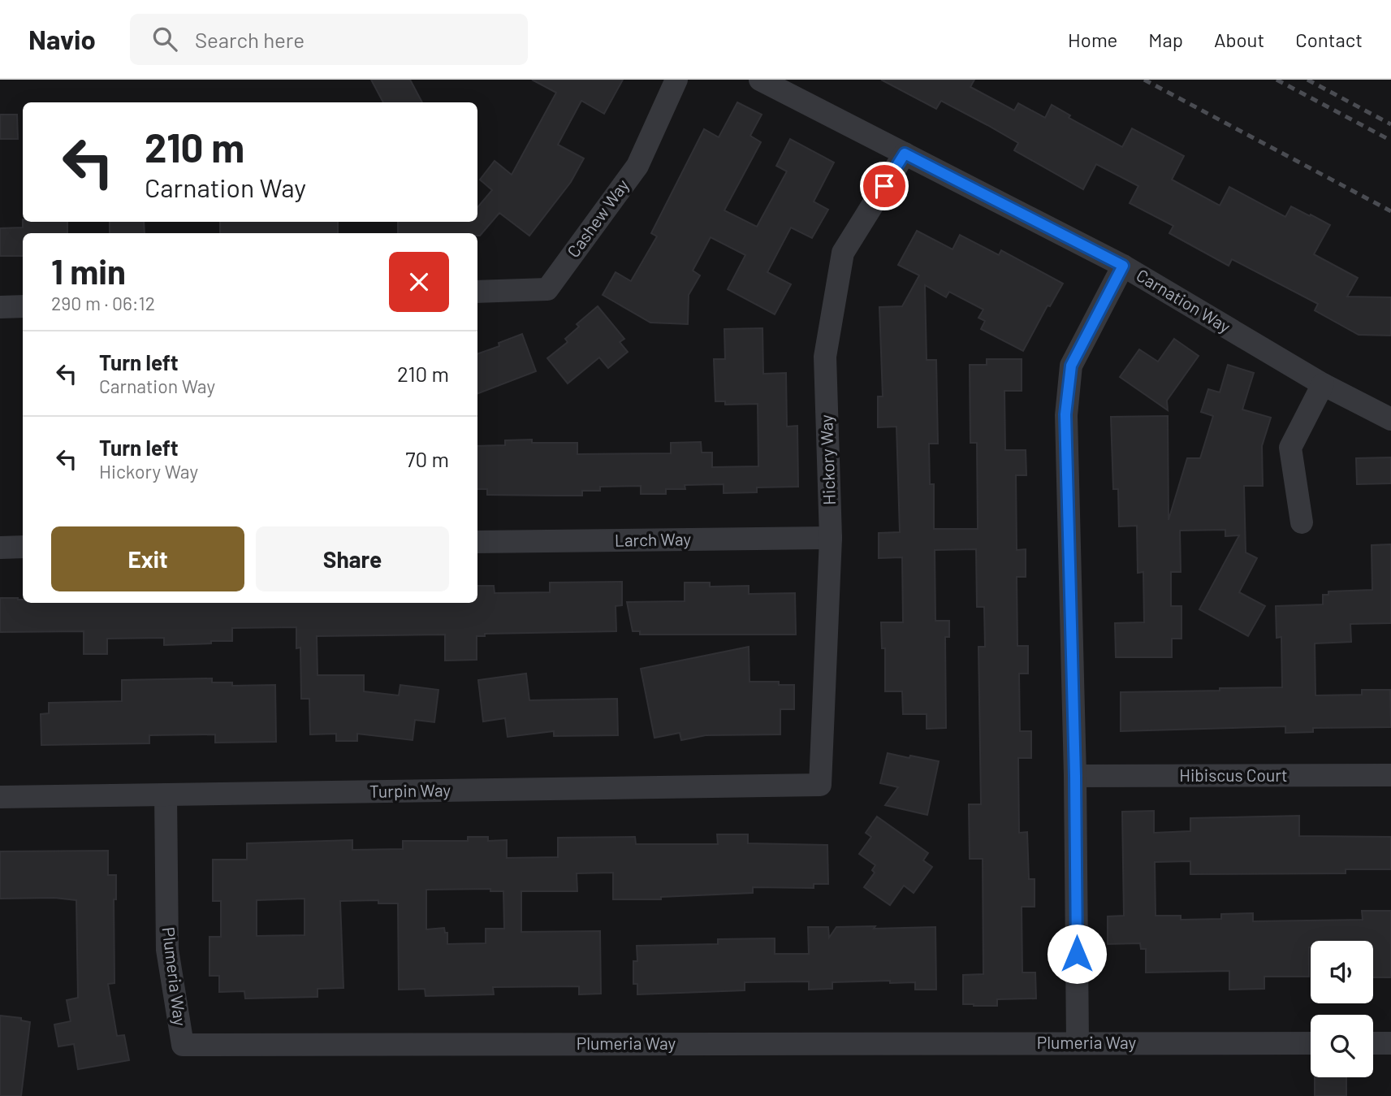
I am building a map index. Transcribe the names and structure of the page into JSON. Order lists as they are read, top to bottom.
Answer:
{
  "streets": {
    "street": [
      "Cashew Way",
      "Carnation Way",
      "Hickory Way",
      "Larch Way",
      "Hibiscus Court",
      "Turpin Way",
      "Plumeria Way"
    ]
  },
  "crossings": [
    ["Carnation Way", "Hickory Way"],
    ["Hickory Way", "Larch Way"],
    ["Hickory Way", "Turpin Way"],
    ["Turpin Way", "Plumeria Way"]
  ],
  "page": {
    "header": "Navio",
    "search": "Search here",
    "nav": [
      "Home",
      "Map",
      "About",
      "Contact"
    ],
    "turn": ["210 m", "Carnation Way"],
    "heading": ["1 min", "290 m · 06:12"],
    "list": [
      {
        "name": "Turn left",
        "note": "Carnation Way",
        "value": "210 m"
      },
      {
        "name": "Turn left",
        "note": "Hickory Way",
        "value": "70 m"
      }
    ],
    "buttons": ["Exit", "Share"]
  }
}
